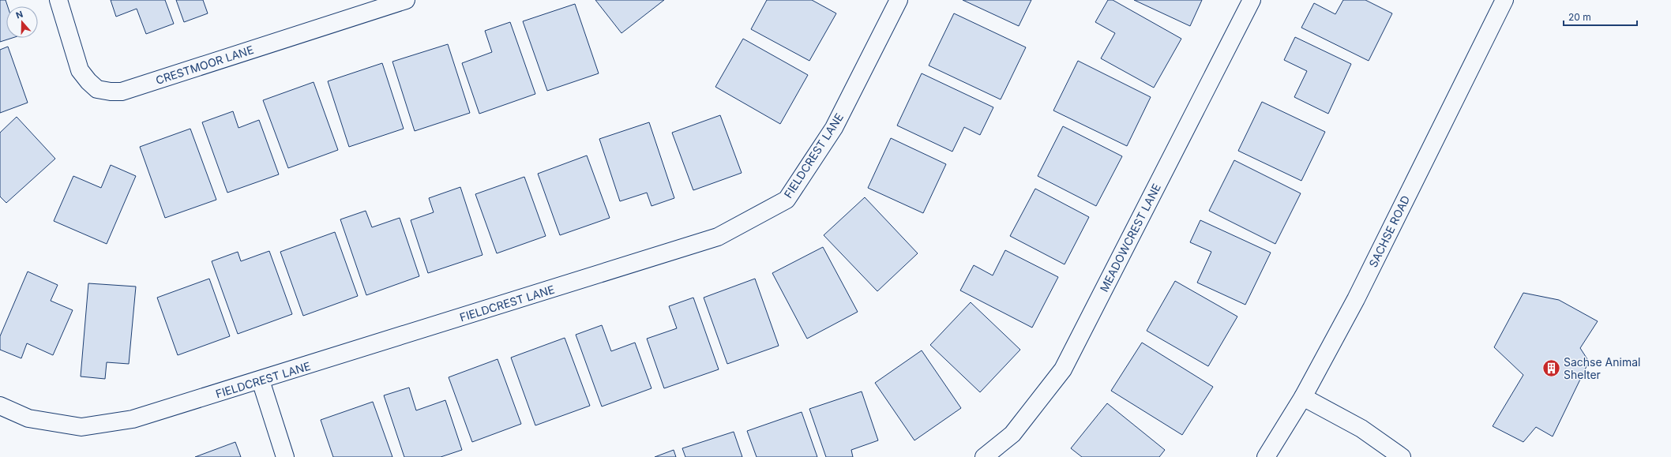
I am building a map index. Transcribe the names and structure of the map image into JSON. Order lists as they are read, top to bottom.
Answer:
{
  "streets": {
    "street": [
      "CRESTMOOR LANE",
      "FIELDCREST LANE",
      "SACHSE ROAD",
      "MEADOWCREST LANE"
    ]
  },
  "places": {
    "building": ["Sachse Animal Shelter"]
  },
  "scale_bar": "20 m",
  "north": "top"
}
